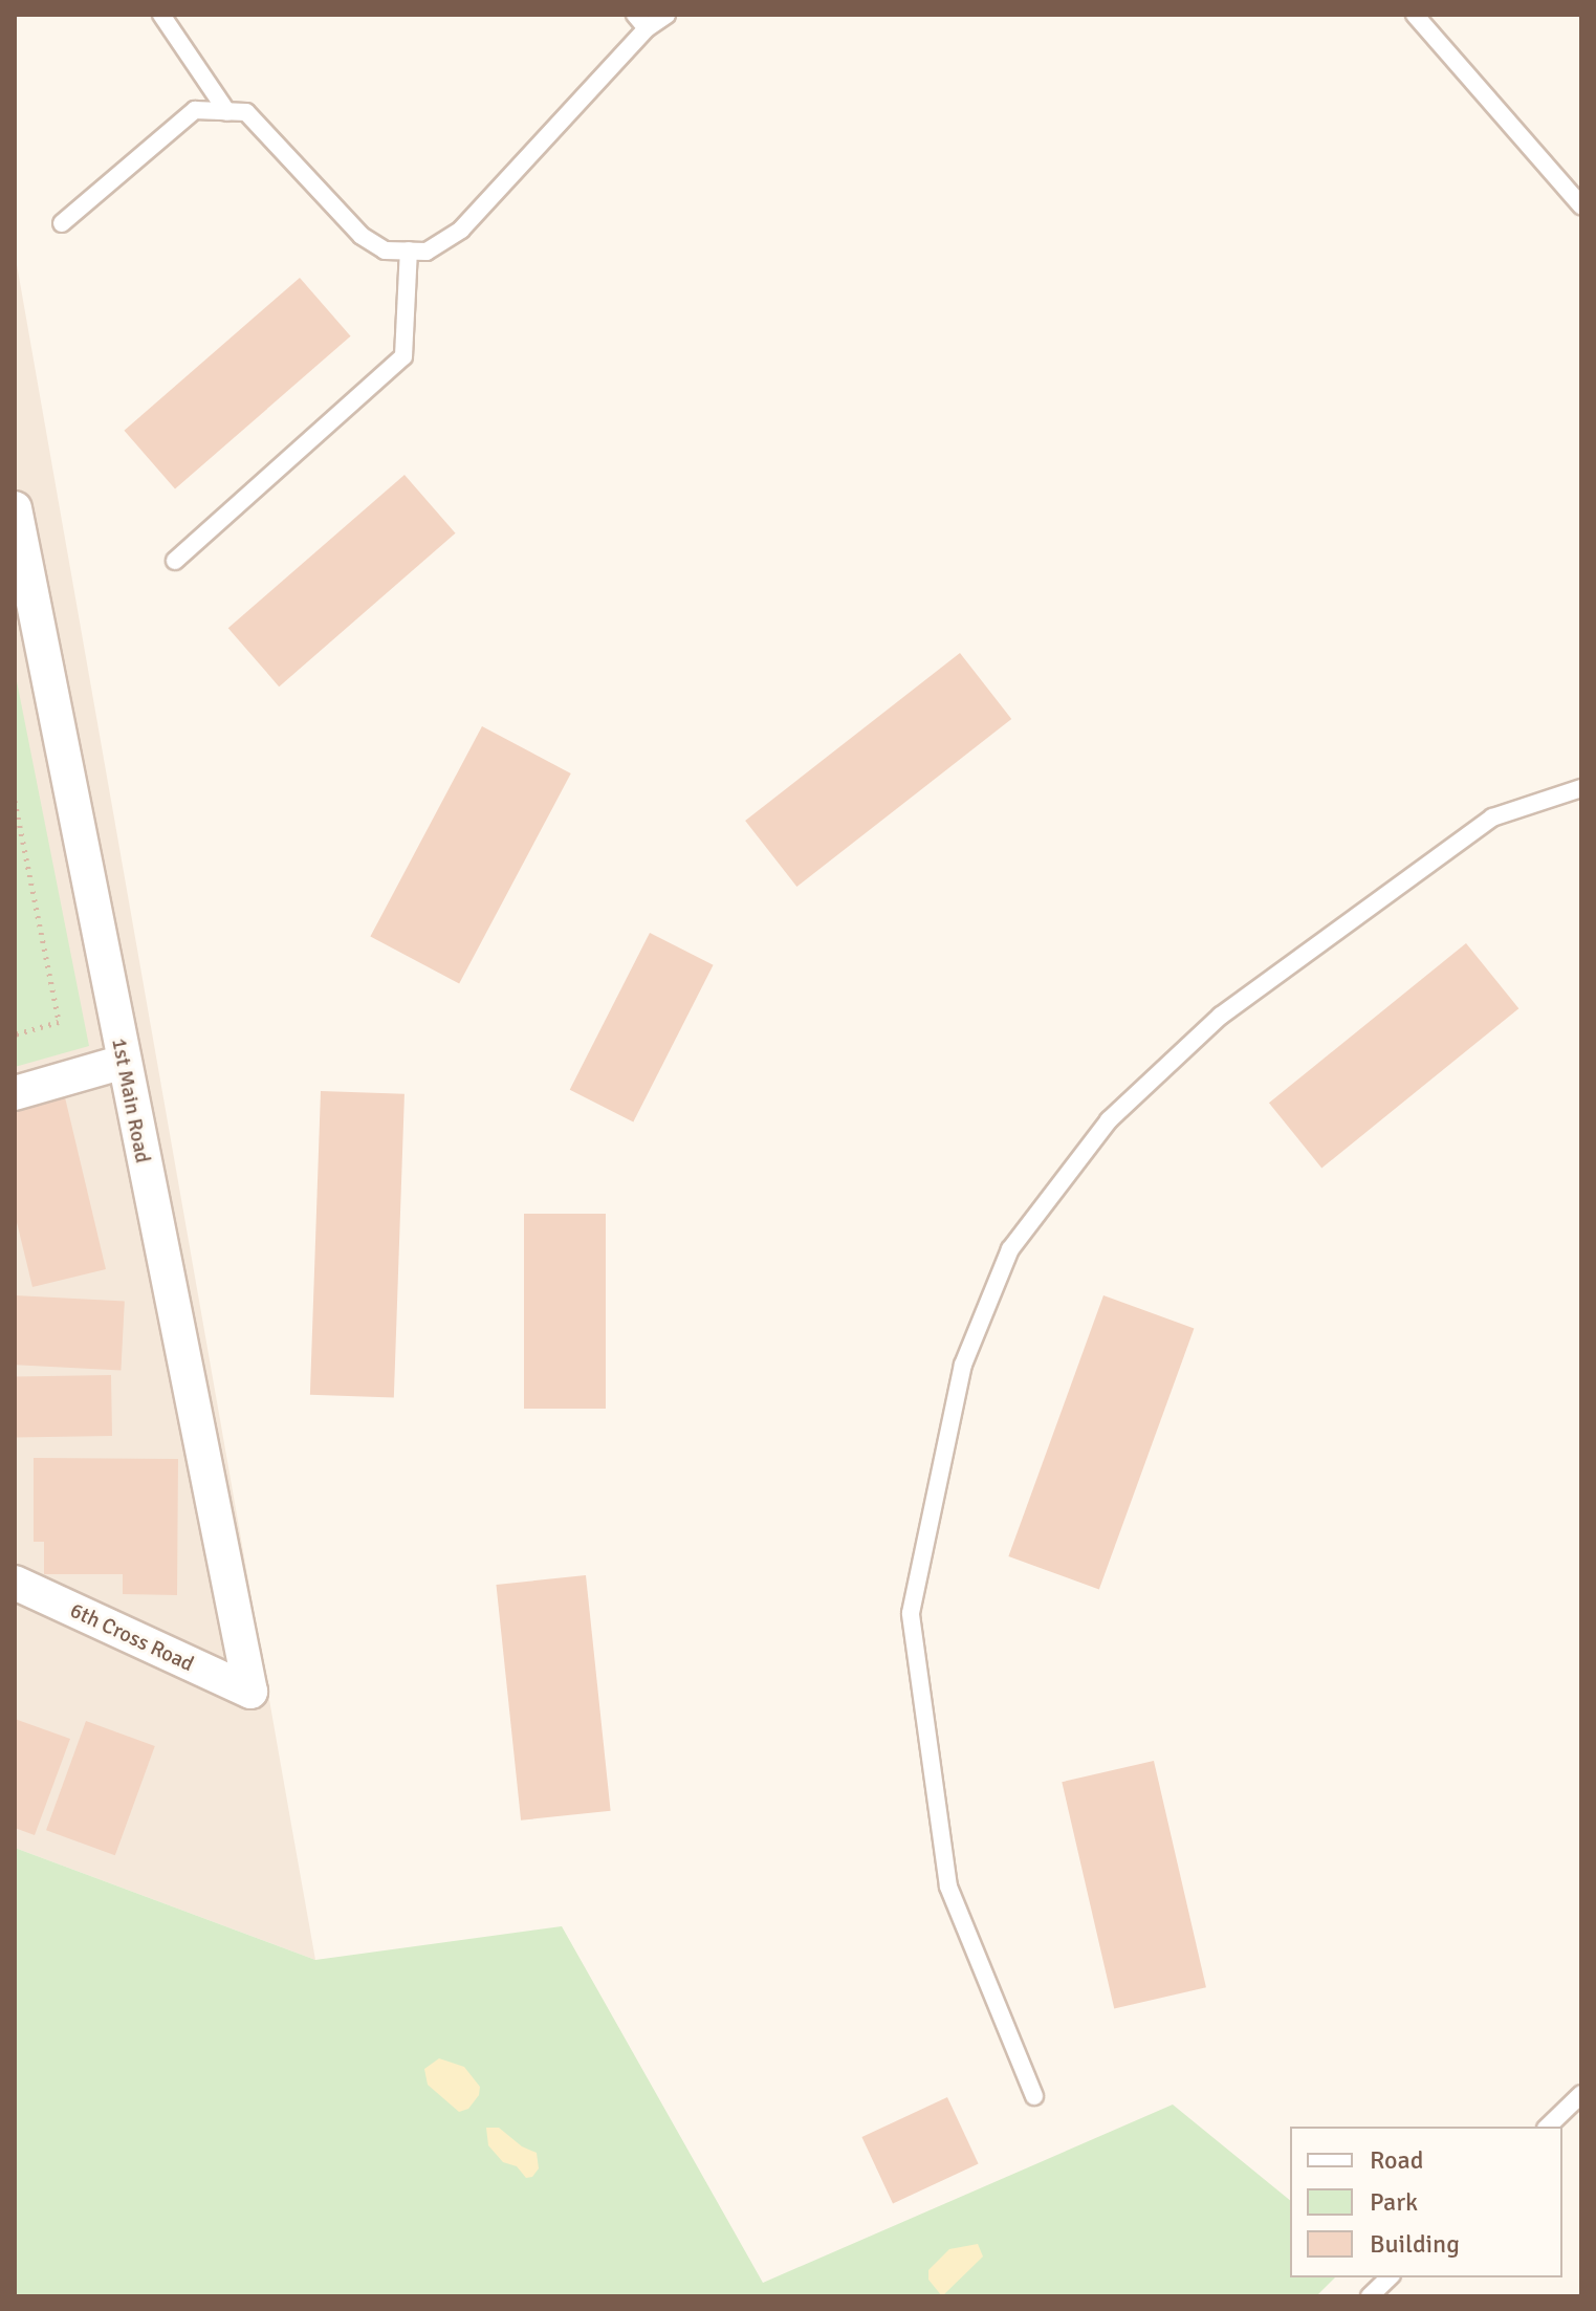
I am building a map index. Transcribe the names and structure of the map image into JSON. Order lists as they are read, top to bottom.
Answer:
{
  "streets": {
    "street": ["1st Main Road", "6th Cross Road"]
  },
  "crossings": [
    ["1st Main Road", "6th Cross Road"]
  ],
  "legend": ["Road", "Park", "Building"]
}
